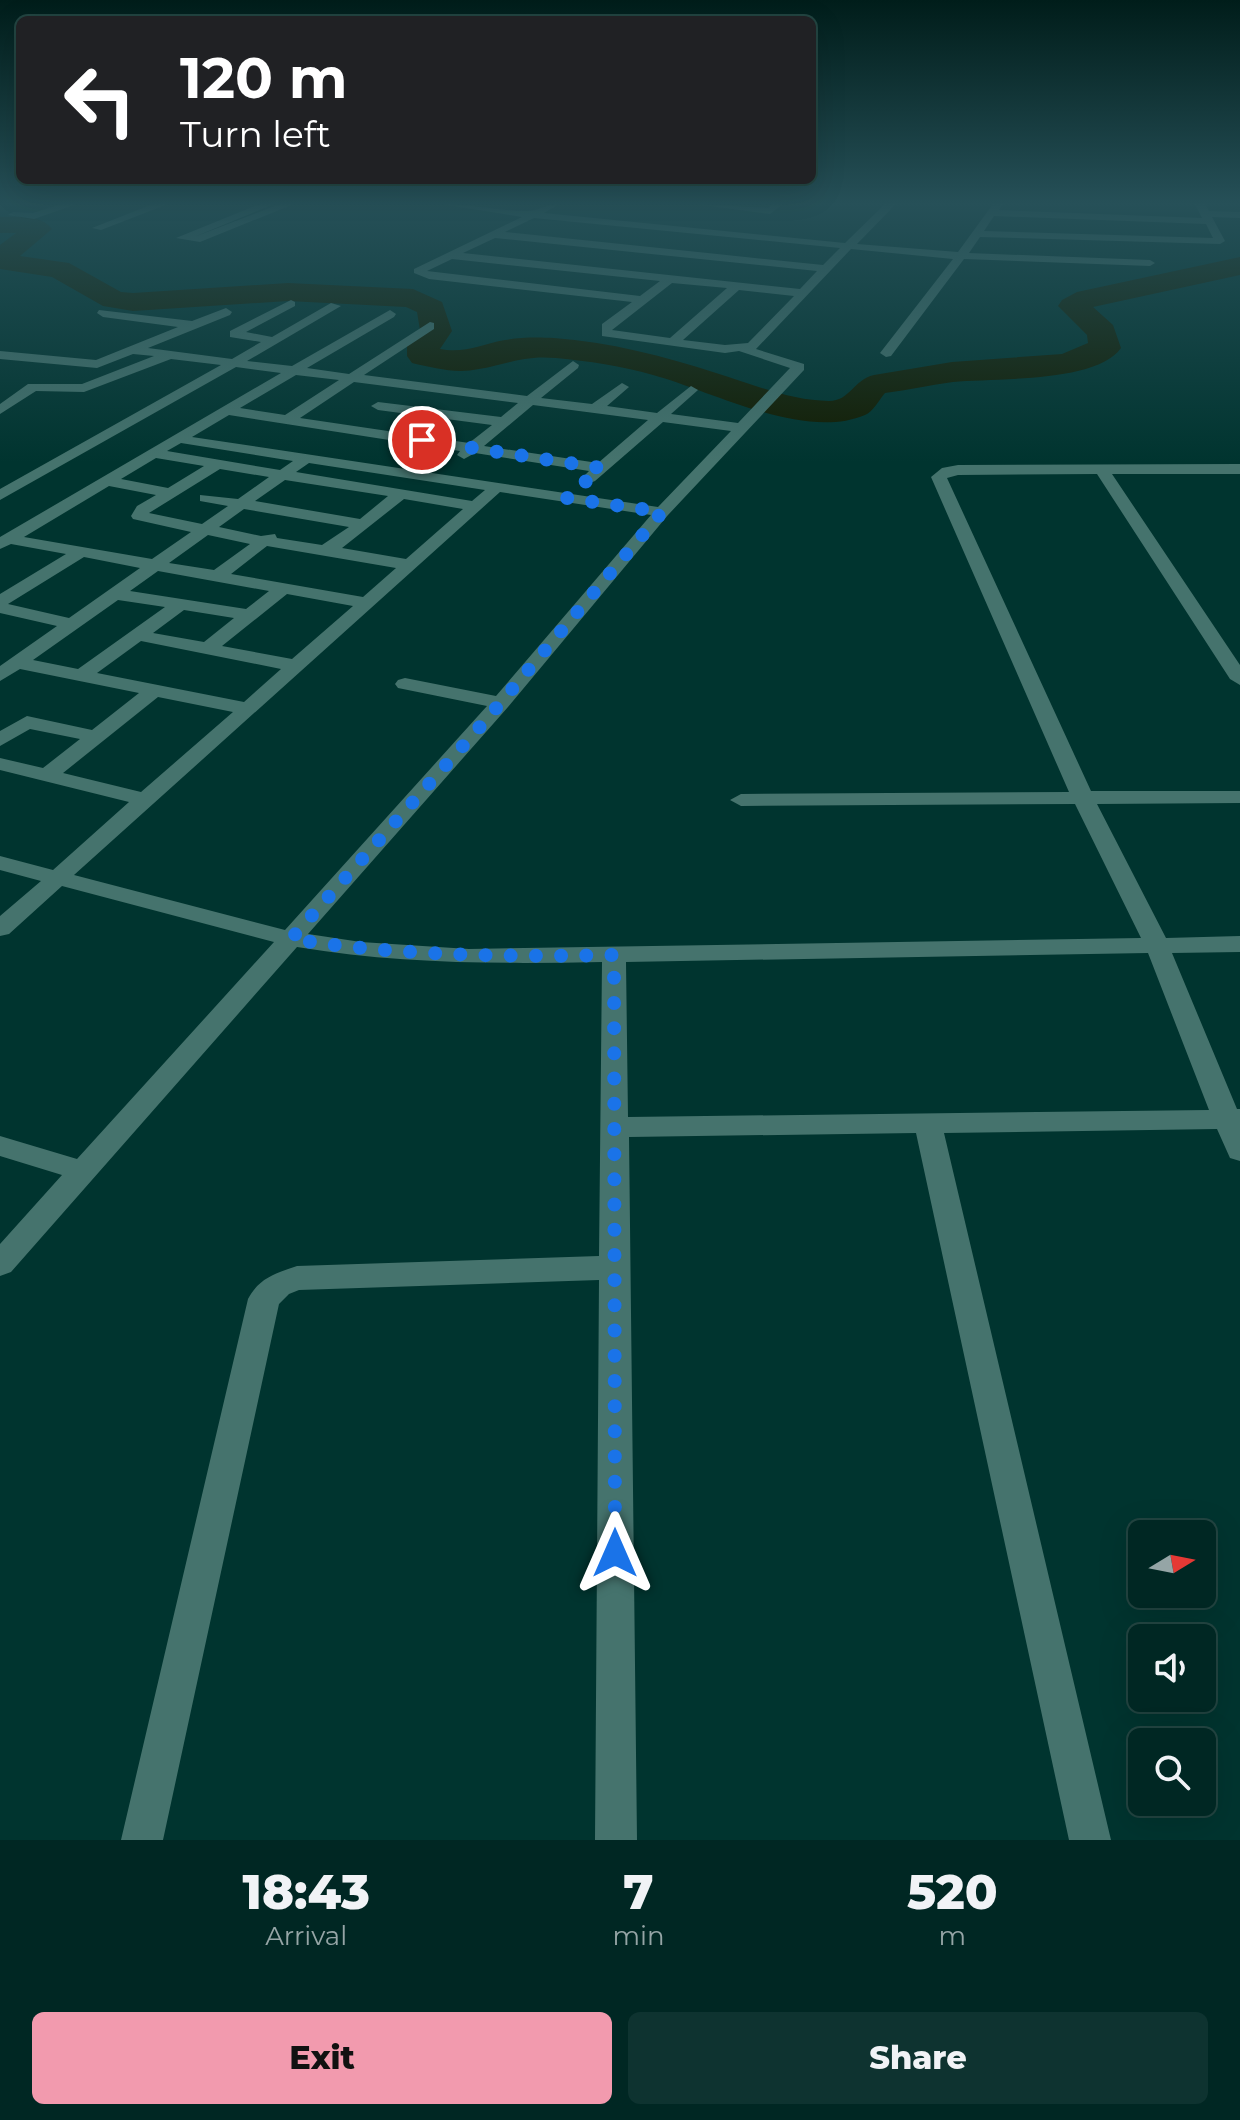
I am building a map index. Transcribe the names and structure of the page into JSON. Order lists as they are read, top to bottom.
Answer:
{
  "north": "right",
  "page": {
    "turn": ["120 m", "Turn left"],
    "eta": [
      "18:43",
      "Arrival",
      "7",
      "min",
      "520",
      "m"
    ],
    "buttons": ["Exit", "Share"]
  }
}
